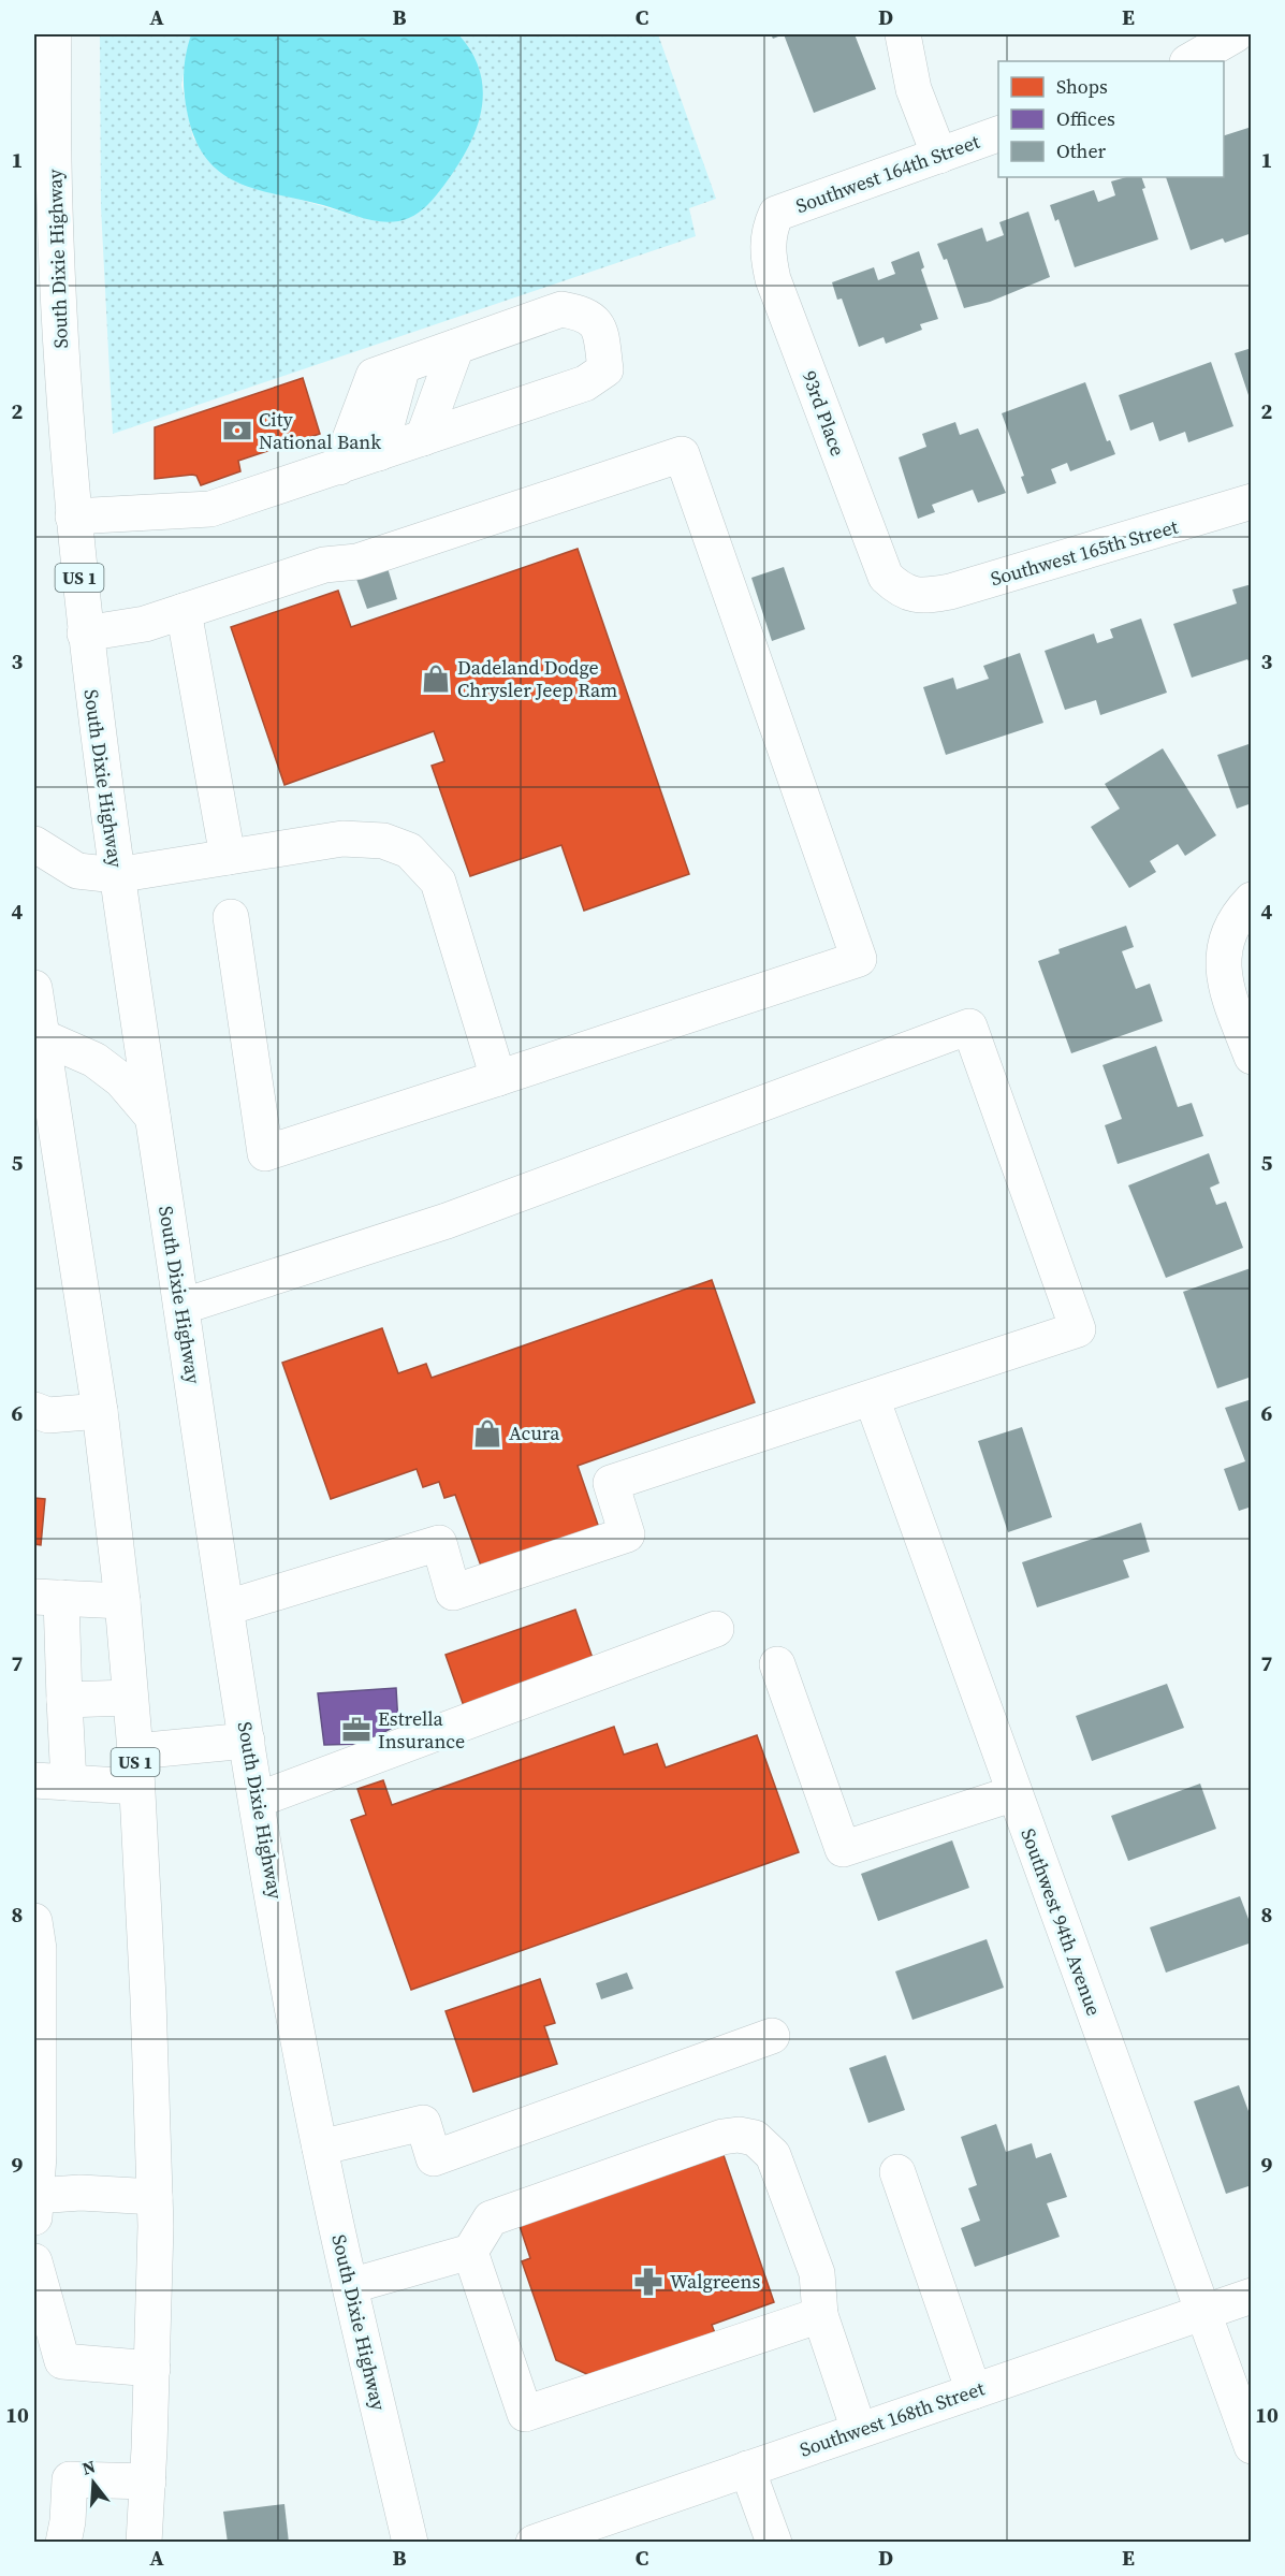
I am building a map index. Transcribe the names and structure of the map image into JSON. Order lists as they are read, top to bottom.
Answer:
{
  "streets": {
    "main road": [
      "Southwest 164th Street",
      "South Dixie Highway",
      "93rd Place",
      "Southwest 165th Street",
      "US 1",
      "Southwest 94th Avenue",
      "Southwest 168th Street"
    ]
  },
  "crossings": [
    ["Southwest 164th Street", "93rd Place"],
    ["93rd Place", "Southwest 165th Street"],
    ["Southwest 94th Avenue", "Southwest 168th Street"]
  ],
  "places": {
    "bank": ["City National Bank"],
    "shop": ["Dadeland Dodge Chrysler Jeep Ram", "Acura"],
    "office": ["Estrella Insurance"],
    "pharmacy": ["Walgreens"]
  },
  "legend": ["Shops", "Offices", "Other"],
  "north": "top",
  "grid": {
    "columns": [
      "A",
      "B",
      "C",
      "D",
      "E"
    ],
    "rows": [
      "1",
      "2",
      "3",
      "4",
      "5",
      "6",
      "7",
      "8",
      "9",
      "10"
    ]
  }
}
